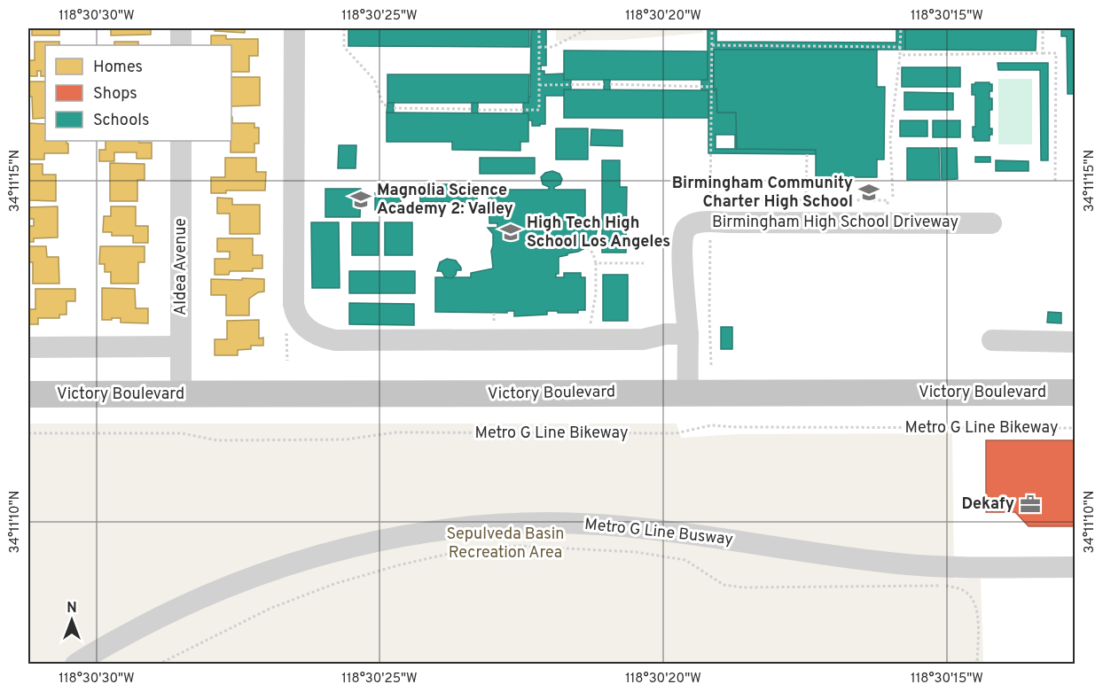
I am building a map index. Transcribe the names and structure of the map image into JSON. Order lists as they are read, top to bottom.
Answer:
{
  "streets": {
    "main road": ["Victory Boulevard"],
    "street": ["Birmingham High School Driveway", "Aldea Avenue", "Metro G Line Busway"],
    "path": ["Metro G Line Bikeway"]
  },
  "crossings": [
    ["Birmingham High School Driveway", "Victory Boulevard"],
    ["Aldea Avenue", "Victory Boulevard"]
  ],
  "parks": ["Sepulveda Basin Recreation Area"],
  "places": {
    "school or university": ["Birmingham Community Charter High School", "Magnolia Science Academy 2: Valley", "High Tech High School Los Angeles"],
    "office": ["Dekafy"]
  },
  "legend": ["Homes", "Shops", "Schools"],
  "north": "top",
  "coordinates": [
    "118°30'30\"W",
    "118°30'25\"W",
    "118°30'20\"W",
    "118°30'15\"W",
    "34°11'15\"N",
    "34°11'10\"N"
  ]
}
